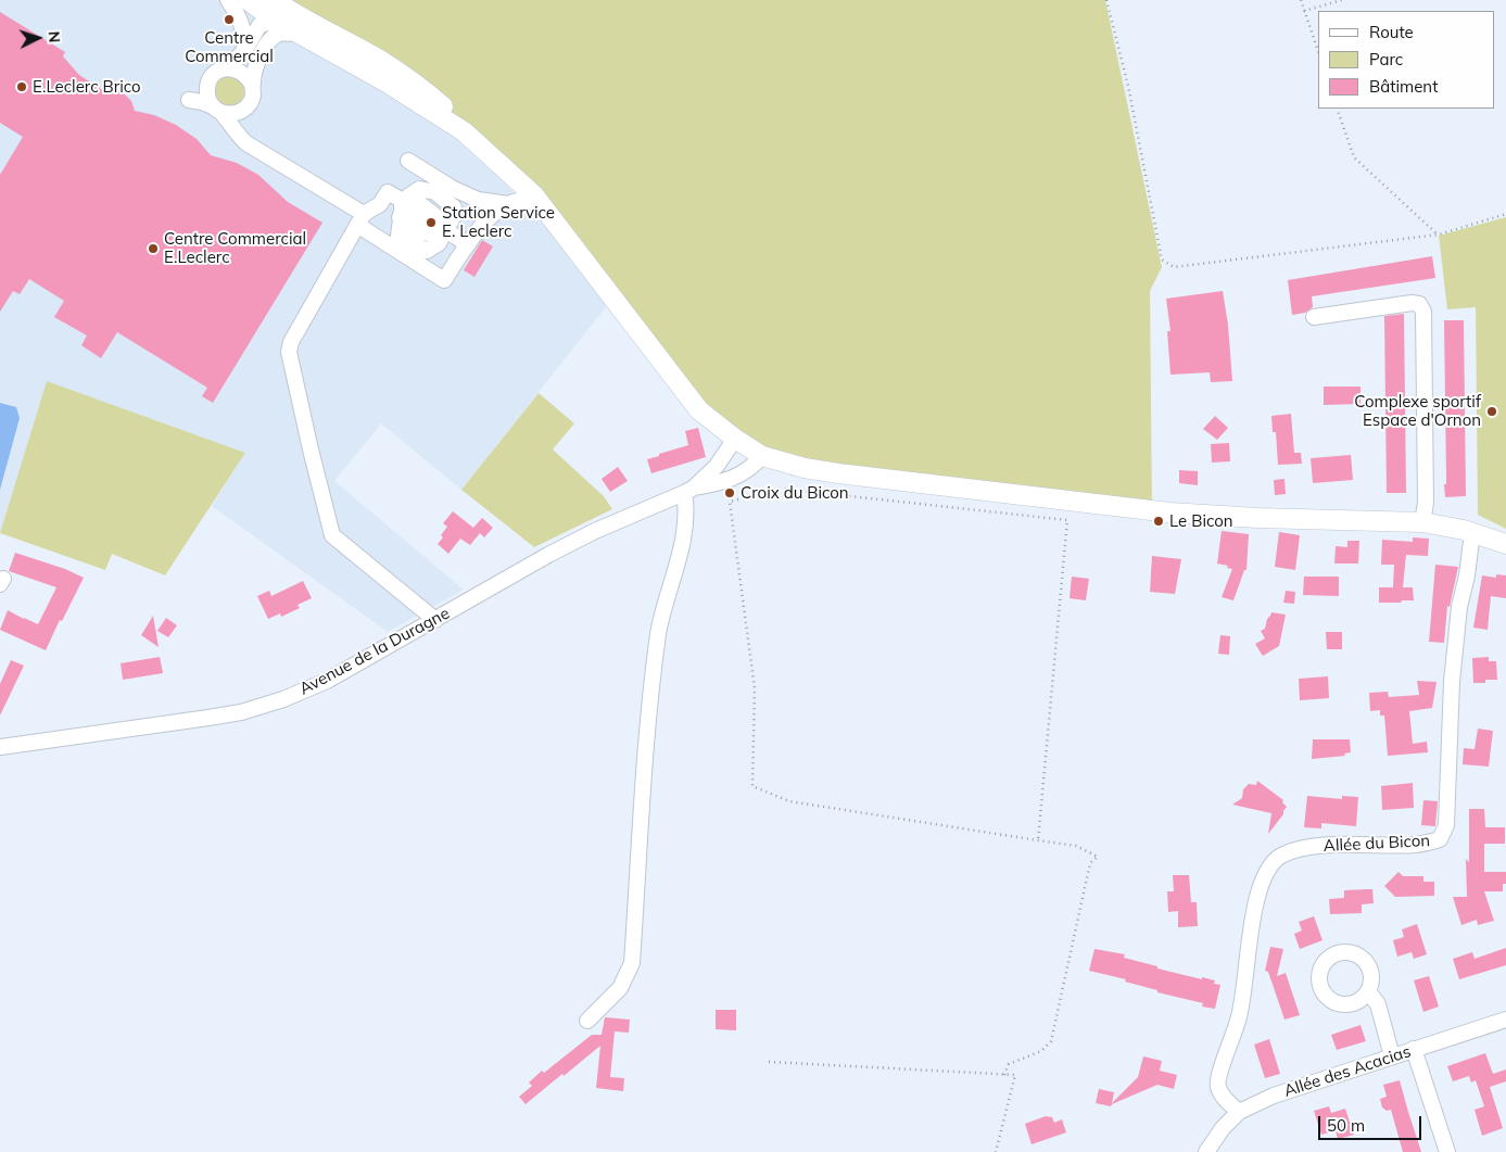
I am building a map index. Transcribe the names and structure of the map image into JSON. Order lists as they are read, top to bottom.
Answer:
{
  "streets": {
    "street": ["Avenue de la Duragne", "Allée du Bicon", "Allée des Acacias"]
  },
  "crossings": [
    ["Allée du Bicon", "Allée des Acacias"]
  ],
  "places": [
    "Centre Commercial",
    "E.Leclerc Brico",
    "Station Service E. Leclerc",
    "Centre Commercial E.Leclerc",
    "Complexe sportif Espace d'Ornon",
    "Croix du Bicon",
    "Le Bicon"
  ],
  "legend": ["Route", "Parc", "Bâtiment"],
  "scale_bar": "50 m",
  "north": "right"
}
